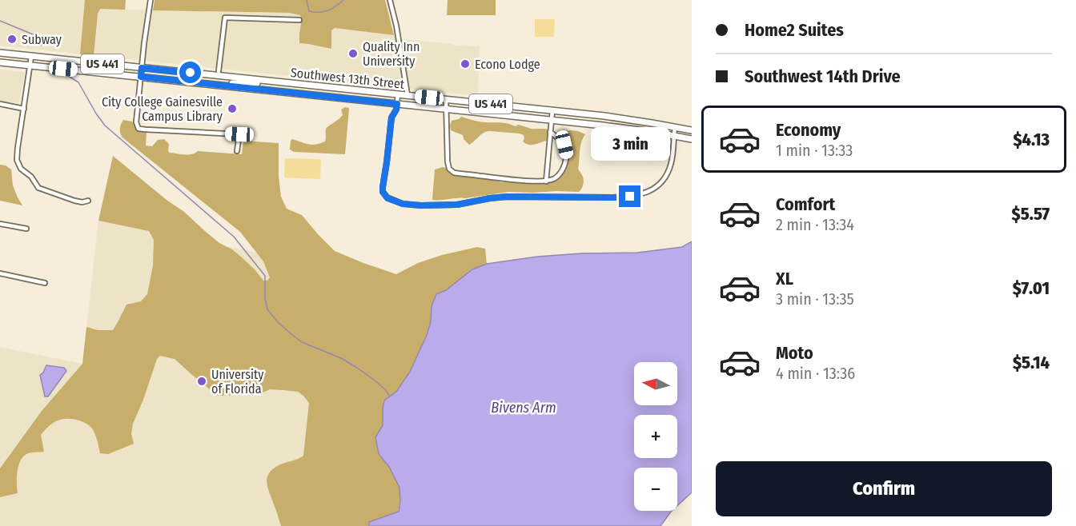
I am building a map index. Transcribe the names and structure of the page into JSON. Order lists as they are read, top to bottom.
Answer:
{
  "streets": {
    "main road": ["US 441", "Southwest 13th Street"]
  },
  "water": ["Bivens Arm"],
  "places": [
    "Subway",
    "Quality Inn University",
    "Econo Lodge",
    "City College Gainesville Campus Library",
    "University of Florida"
  ],
  "north": "left",
  "page": {
    "banner": ["Home2 Suites", "Southwest 14th Drive"],
    "list": [
      {
        "name": "Economy",
        "note": "1 min · 13:33",
        "value": "$4.13"
      },
      {
        "name": "Comfort",
        "note": "2 min · 13:34",
        "value": "$5.57"
      },
      {
        "name": "XL",
        "note": "3 min · 13:35",
        "value": "$7.01"
      },
      {
        "name": "Moto",
        "note": "4 min · 13:36",
        "value": "$5.14"
      }
    ],
    "bubble": "3 min",
    "map_buttons": ["+", "−"],
    "buttons": "Confirm"
  }
}
